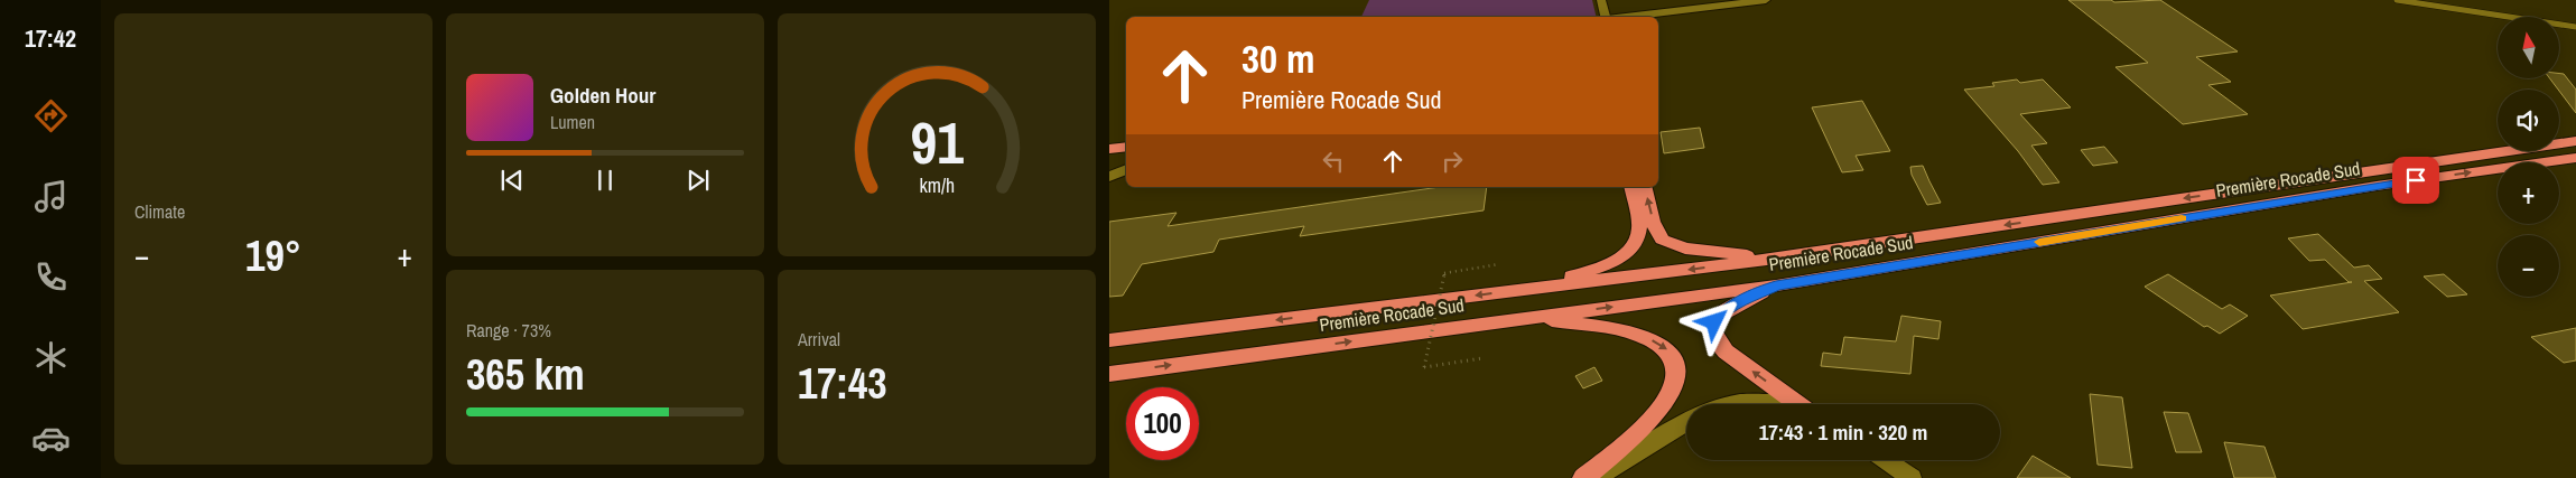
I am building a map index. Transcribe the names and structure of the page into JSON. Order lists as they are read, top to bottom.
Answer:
{
  "streets": {
    "highway": ["Première Rocade Sud"]
  },
  "north": "top",
  "page": {
    "tabs": "17:42",
    "tile": [
      "Climate",
      ["Range · 73%", "365 km"],
      ["Arrival", "17:43"]
    ],
    "map_buttons": ["+", "−"],
    "turn": ["30 m", "Première Rocade Sud"],
    "song": ["Golden Hour", "Lumen"],
    "heat": ["−", "19°", "+"],
    "limit": "100",
    "trip": "17:43 · 1 min · 320 m",
    "gauge": ["91", "km/h"]
  }
}
